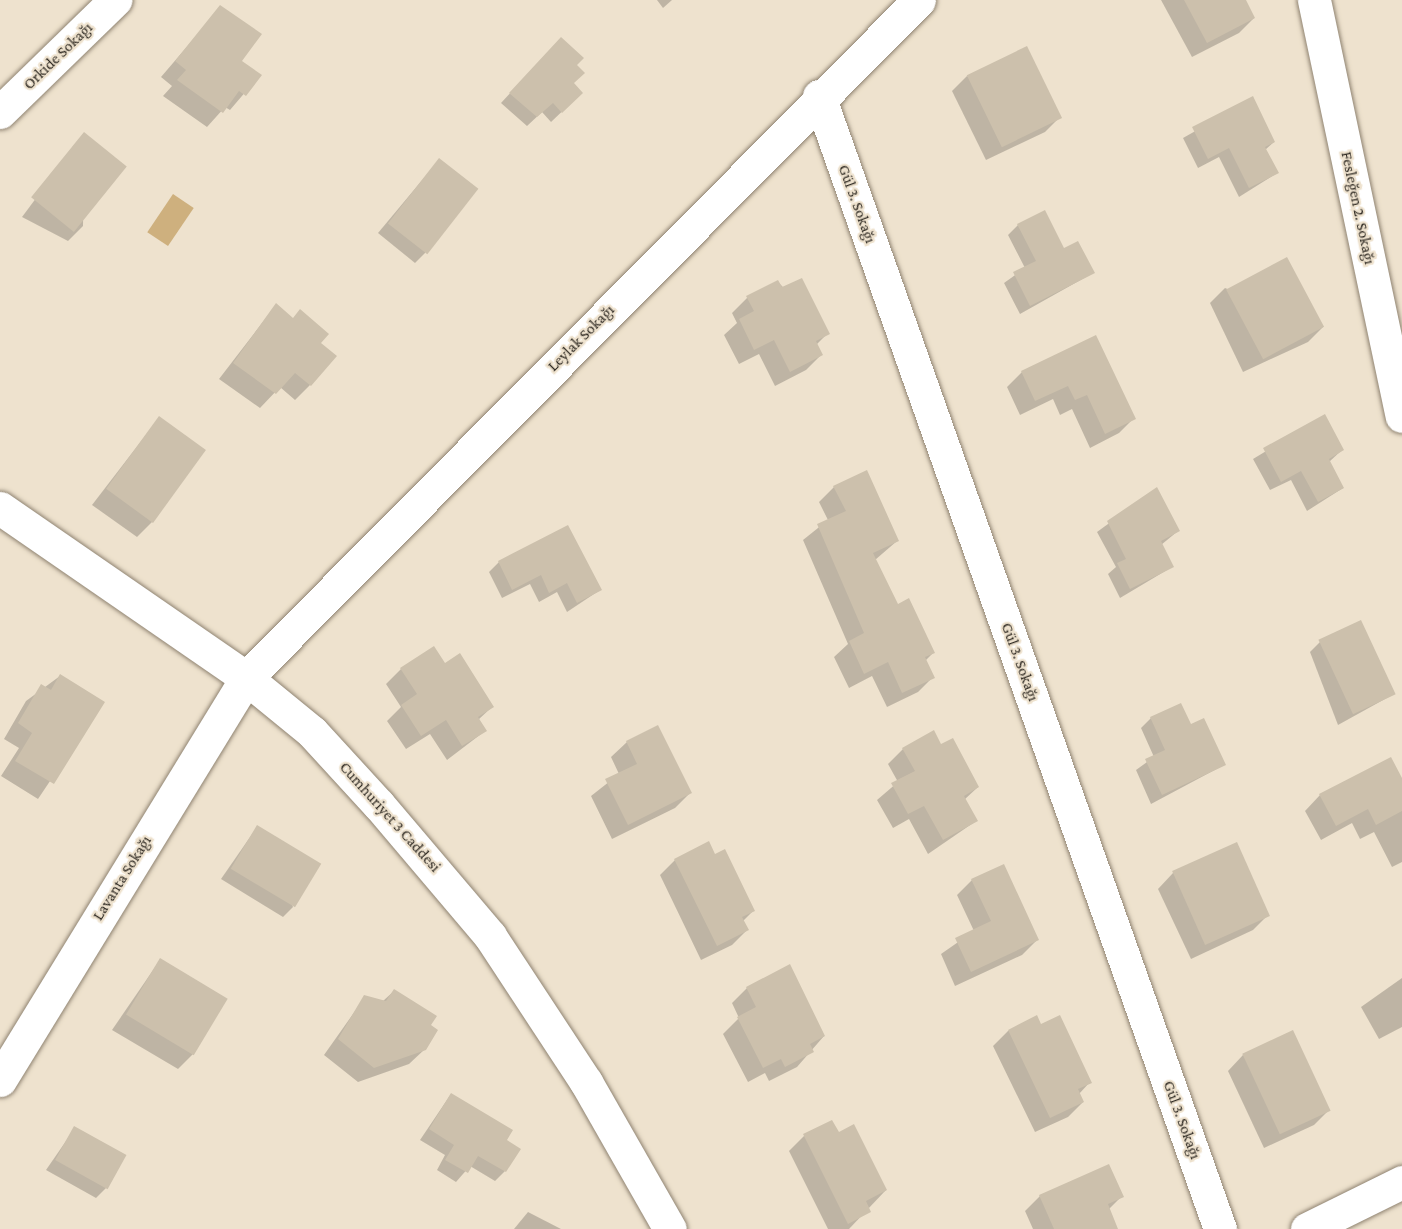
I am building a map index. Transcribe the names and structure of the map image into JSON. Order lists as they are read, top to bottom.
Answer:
{
  "streets": {
    "street": [
      "Orkide Sokağı",
      "Gül 3. Sokağı",
      "Fesleğen 2. Sokağı",
      "Leylak Sokağı",
      "Cumhuriyet 3 Caddesi",
      "Lavanta Sokağı"
    ]
  },
  "crossings": [
    ["Gül 3. Sokağı", "Leylak Sokağı"],
    ["Leylak Sokağı", "Cumhuriyet 3 Caddesi"],
    ["Leylak Sokağı", "Lavanta Sokağı"],
    ["Cumhuriyet 3 Caddesi", "Lavanta Sokağı"]
  ]
}
